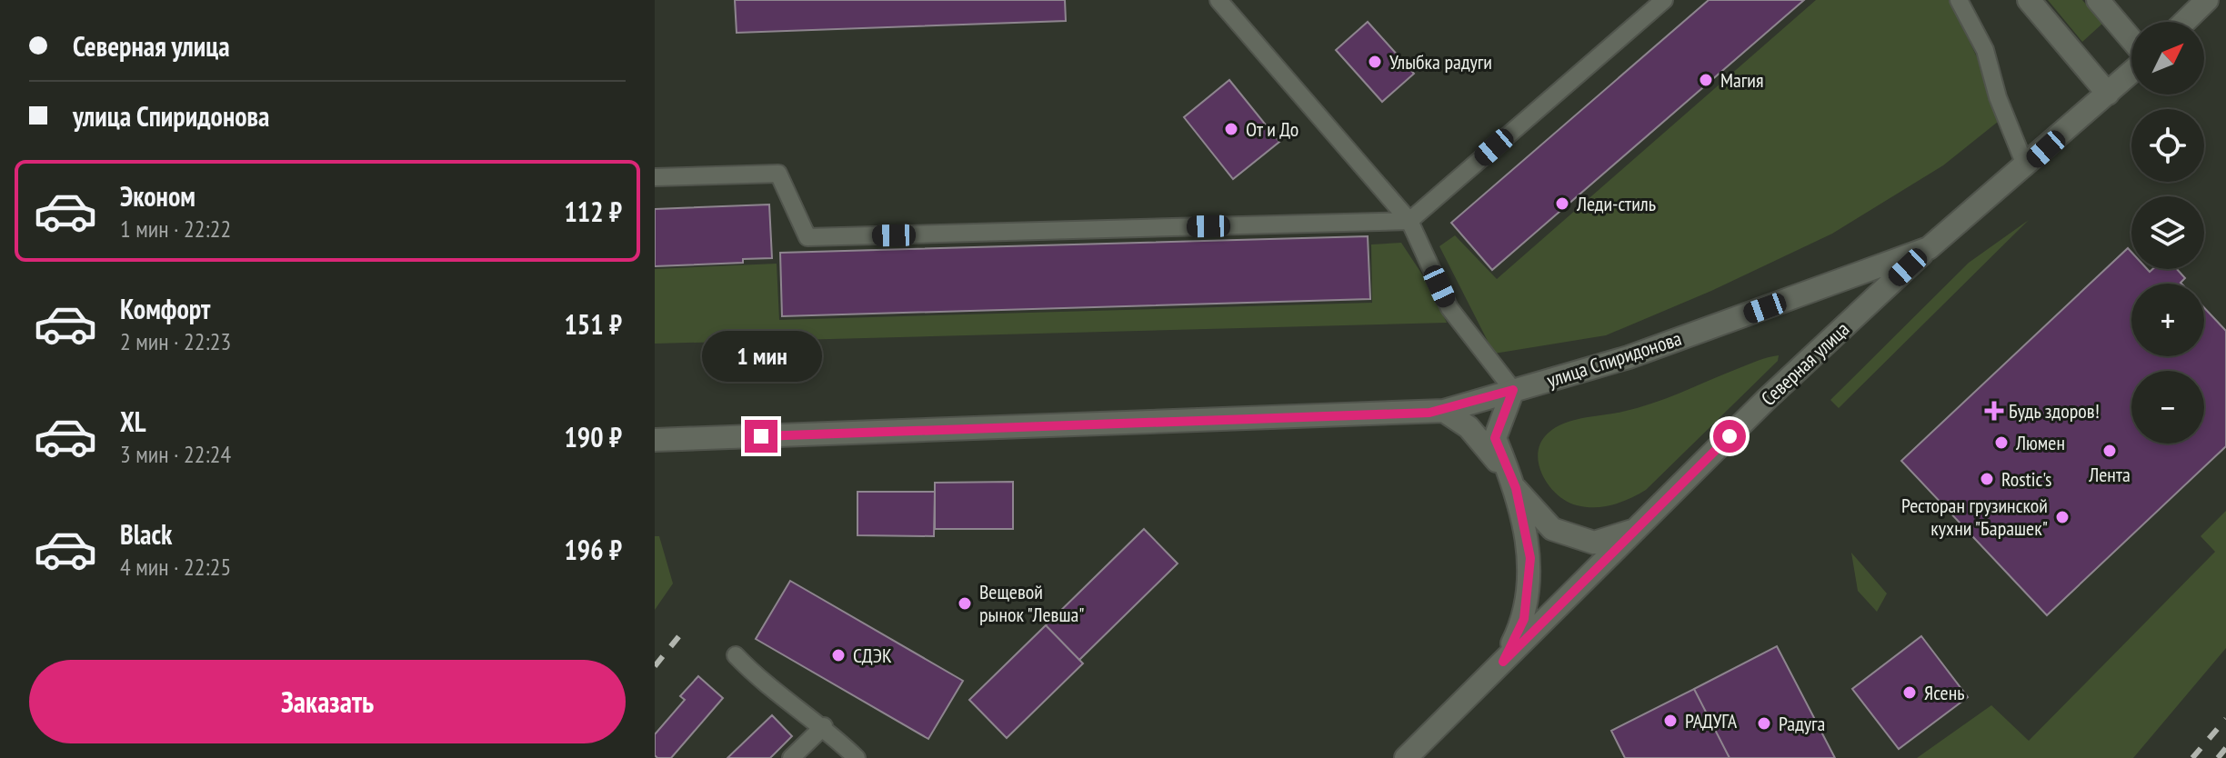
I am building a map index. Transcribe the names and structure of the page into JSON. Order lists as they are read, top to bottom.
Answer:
{
  "streets": {
    "street": ["улица Спиридонова", "Северная улица"]
  },
  "crossings": [
    ["улица Спиридонова", "Северная улица"]
  ],
  "places": {
    "other": [
      "Улыбка радуги",
      "Магия",
      "От и До",
      "Леди-стиль",
      "Люмен",
      "Лента",
      "Rostic's",
      "Ресторан грузинской кухни \"Барашек\"",
      "Вещевой рынок \"Левша\"",
      "СДЭК",
      "Ясень",
      "РАДУГА",
      "Радуга"
    ],
    "health": ["Будь здоров!"]
  },
  "north": "top right",
  "page": {
    "banner": ["Северная улица", "улица Спиридонова"],
    "map_buttons": ["+", "−"],
    "list": [
      {
        "name": "Эконом",
        "note": "1 мин · 22:22",
        "value": "112 ₽"
      },
      {
        "name": "Комфорт",
        "note": "2 мин · 22:23",
        "value": "151 ₽"
      },
      {
        "name": "XL",
        "note": "3 мин · 22:24",
        "value": "190 ₽"
      },
      {
        "name": "Black",
        "note": "4 мин · 22:25",
        "value": "196 ₽"
      }
    ],
    "bubble": "1 мин",
    "buttons": "Заказать"
  }
}
